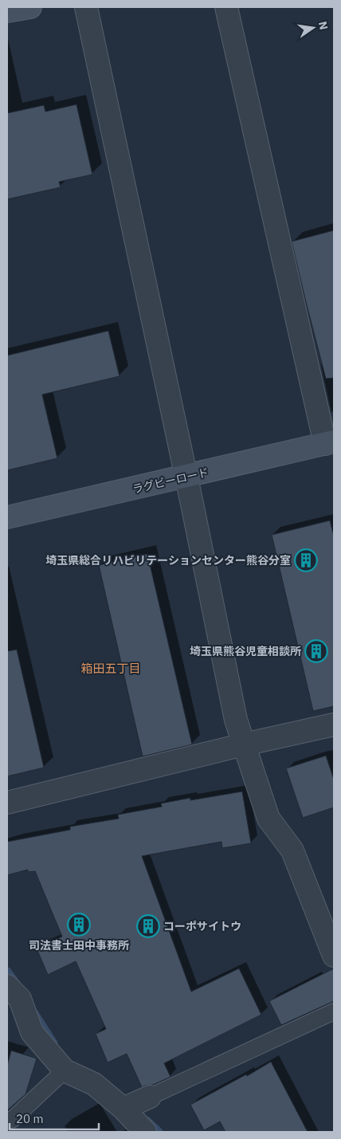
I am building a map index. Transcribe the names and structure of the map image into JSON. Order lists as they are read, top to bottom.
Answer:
{
  "streets": {
    "street": ["ラグビーロード"]
  },
  "districts": ["箱田五丁目"],
  "places": {
    "building": [
      "埼玉県総合リハビリテーションセンター熊谷分室",
      "埼玉県熊谷児童相談所",
      "司法書士田中事務所",
      "コーポサイトウ"
    ]
  },
  "scale_bar": "20 m",
  "north": "right"
}
